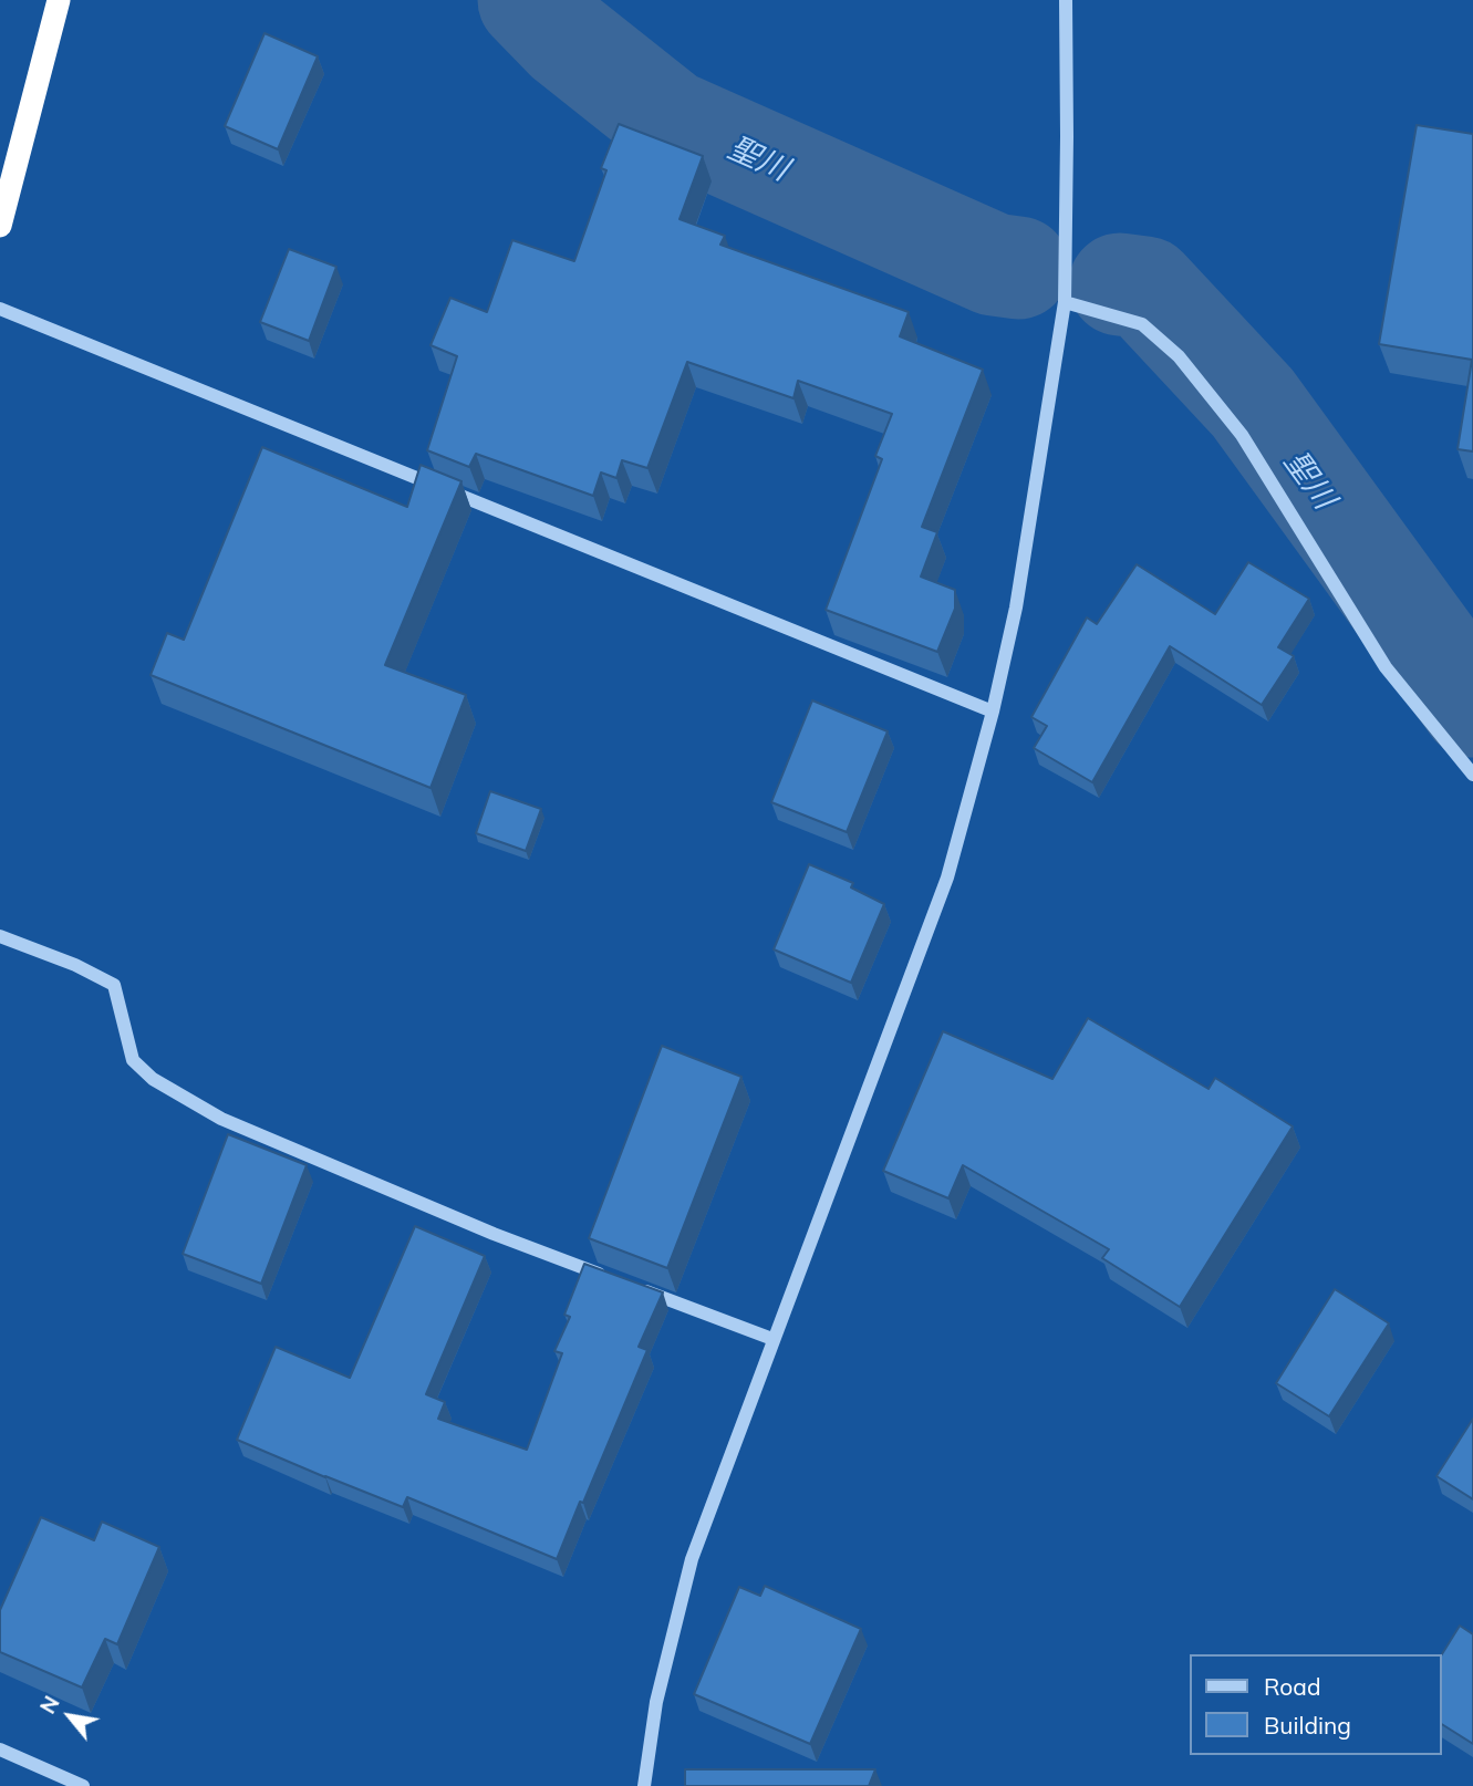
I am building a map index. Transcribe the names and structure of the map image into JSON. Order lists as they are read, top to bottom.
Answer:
{
  "water": ["聖川"],
  "legend": ["Road", "Building"],
  "north": "top left"
}
